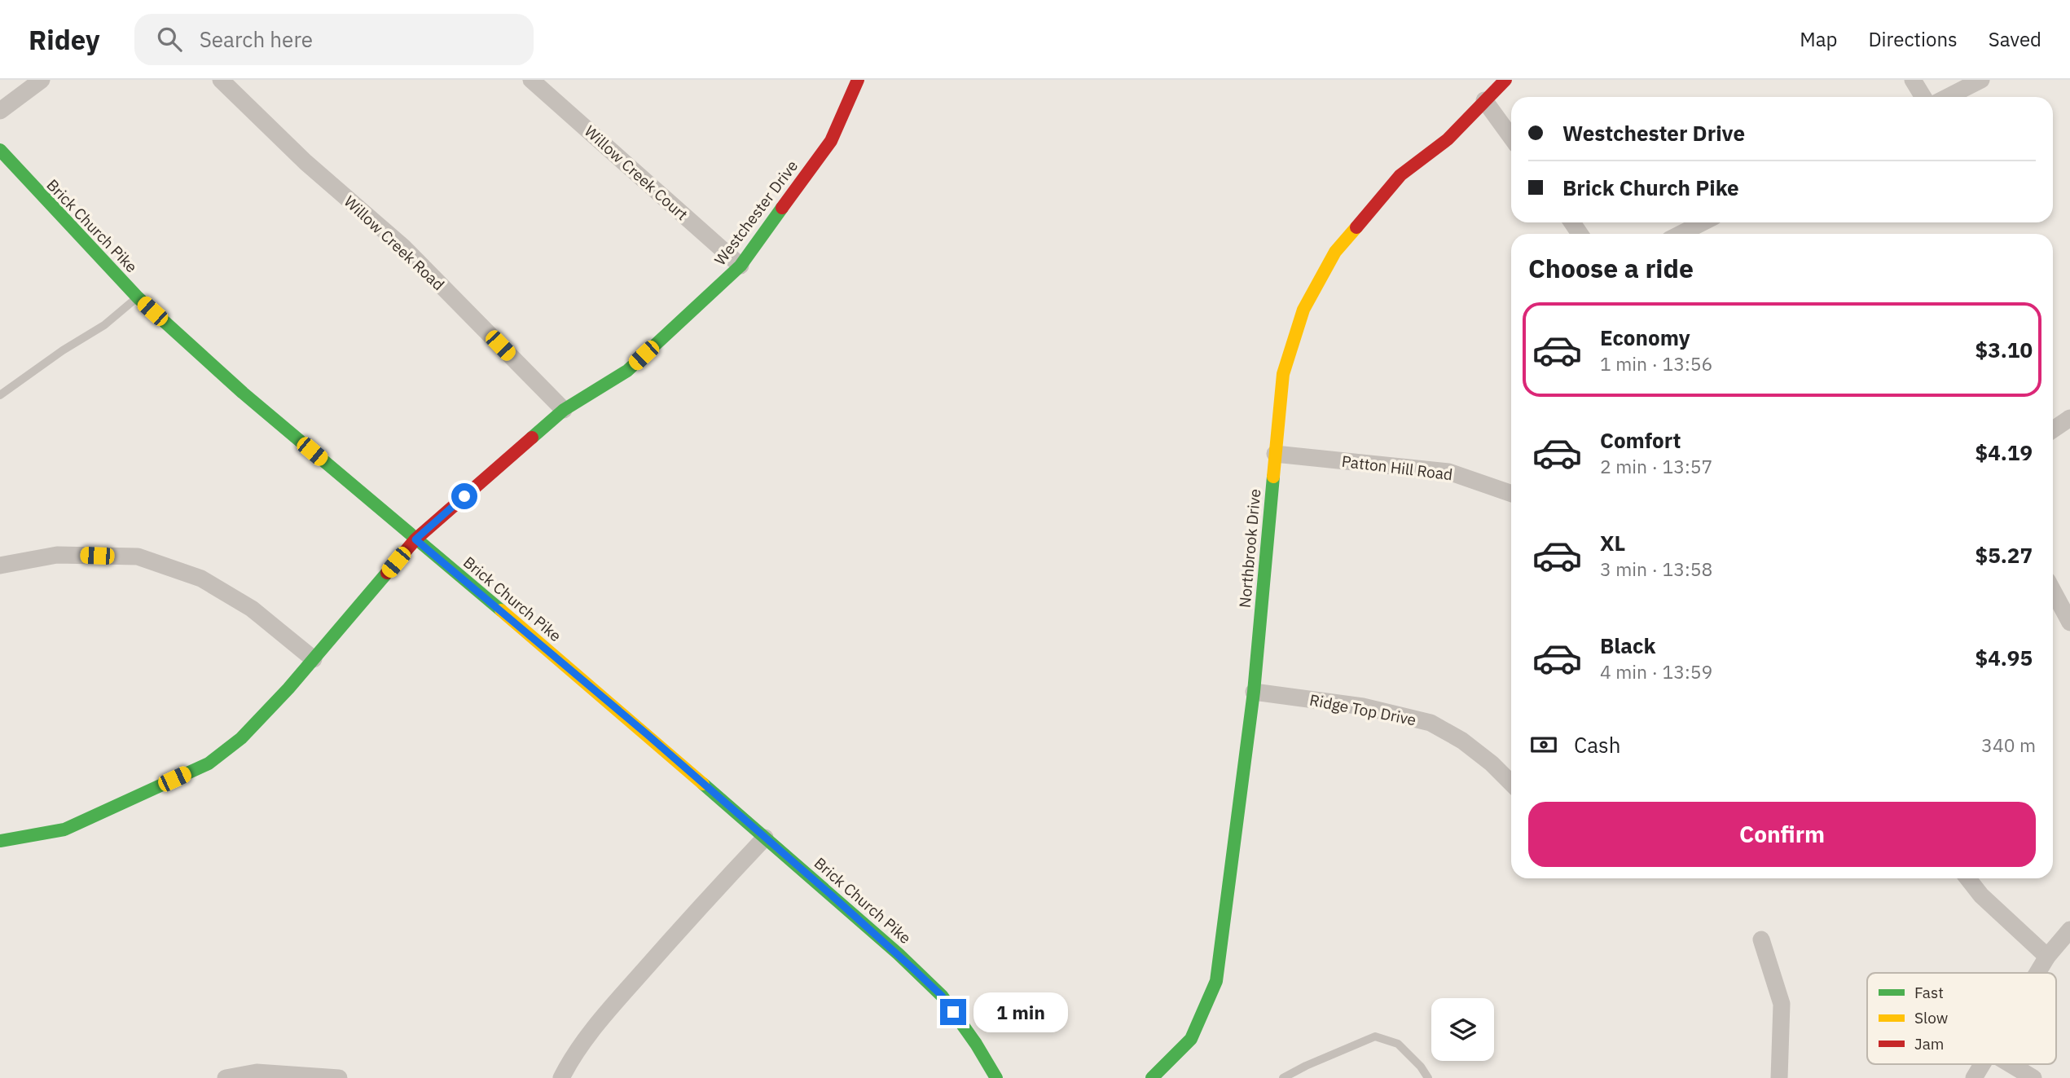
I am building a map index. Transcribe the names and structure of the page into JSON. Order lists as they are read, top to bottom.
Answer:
{
  "streets": {
    "street": [
      "Willow Creek Court",
      "Westchester Drive",
      "Brick Church Pike",
      "Willow Creek Road",
      "Patton Hill Road",
      "Northbrook Drive",
      "Ridge Top Drive"
    ]
  },
  "crossings": [
    ["Willow Creek Court", "Westchester Drive"],
    ["Westchester Drive", "Brick Church Pike"],
    ["Westchester Drive", "Willow Creek Road"],
    ["Patton Hill Road", "Northbrook Drive"],
    ["Northbrook Drive", "Ridge Top Drive"]
  ],
  "legend": ["Fast", "Slow", "Jam"],
  "page": {
    "header": "Ridey",
    "search": "Search here",
    "nav": ["Map", "Directions", "Saved"],
    "banner": ["Westchester Drive", "Brick Church Pike"],
    "heading": "Choose a ride",
    "list": [
      {
        "name": "Economy",
        "note": "1 min · 13:56",
        "value": "$3.10"
      },
      {
        "name": "Comfort",
        "note": "2 min · 13:57",
        "value": "$4.19"
      },
      {
        "name": "XL",
        "note": "3 min · 13:58",
        "value": "$5.27"
      },
      {
        "name": "Black",
        "note": "4 min · 13:59",
        "value": "$4.95"
      }
    ],
    "pay": ["Cash", "340 m"],
    "buttons": "Confirm",
    "bubble": "1 min"
  }
}
